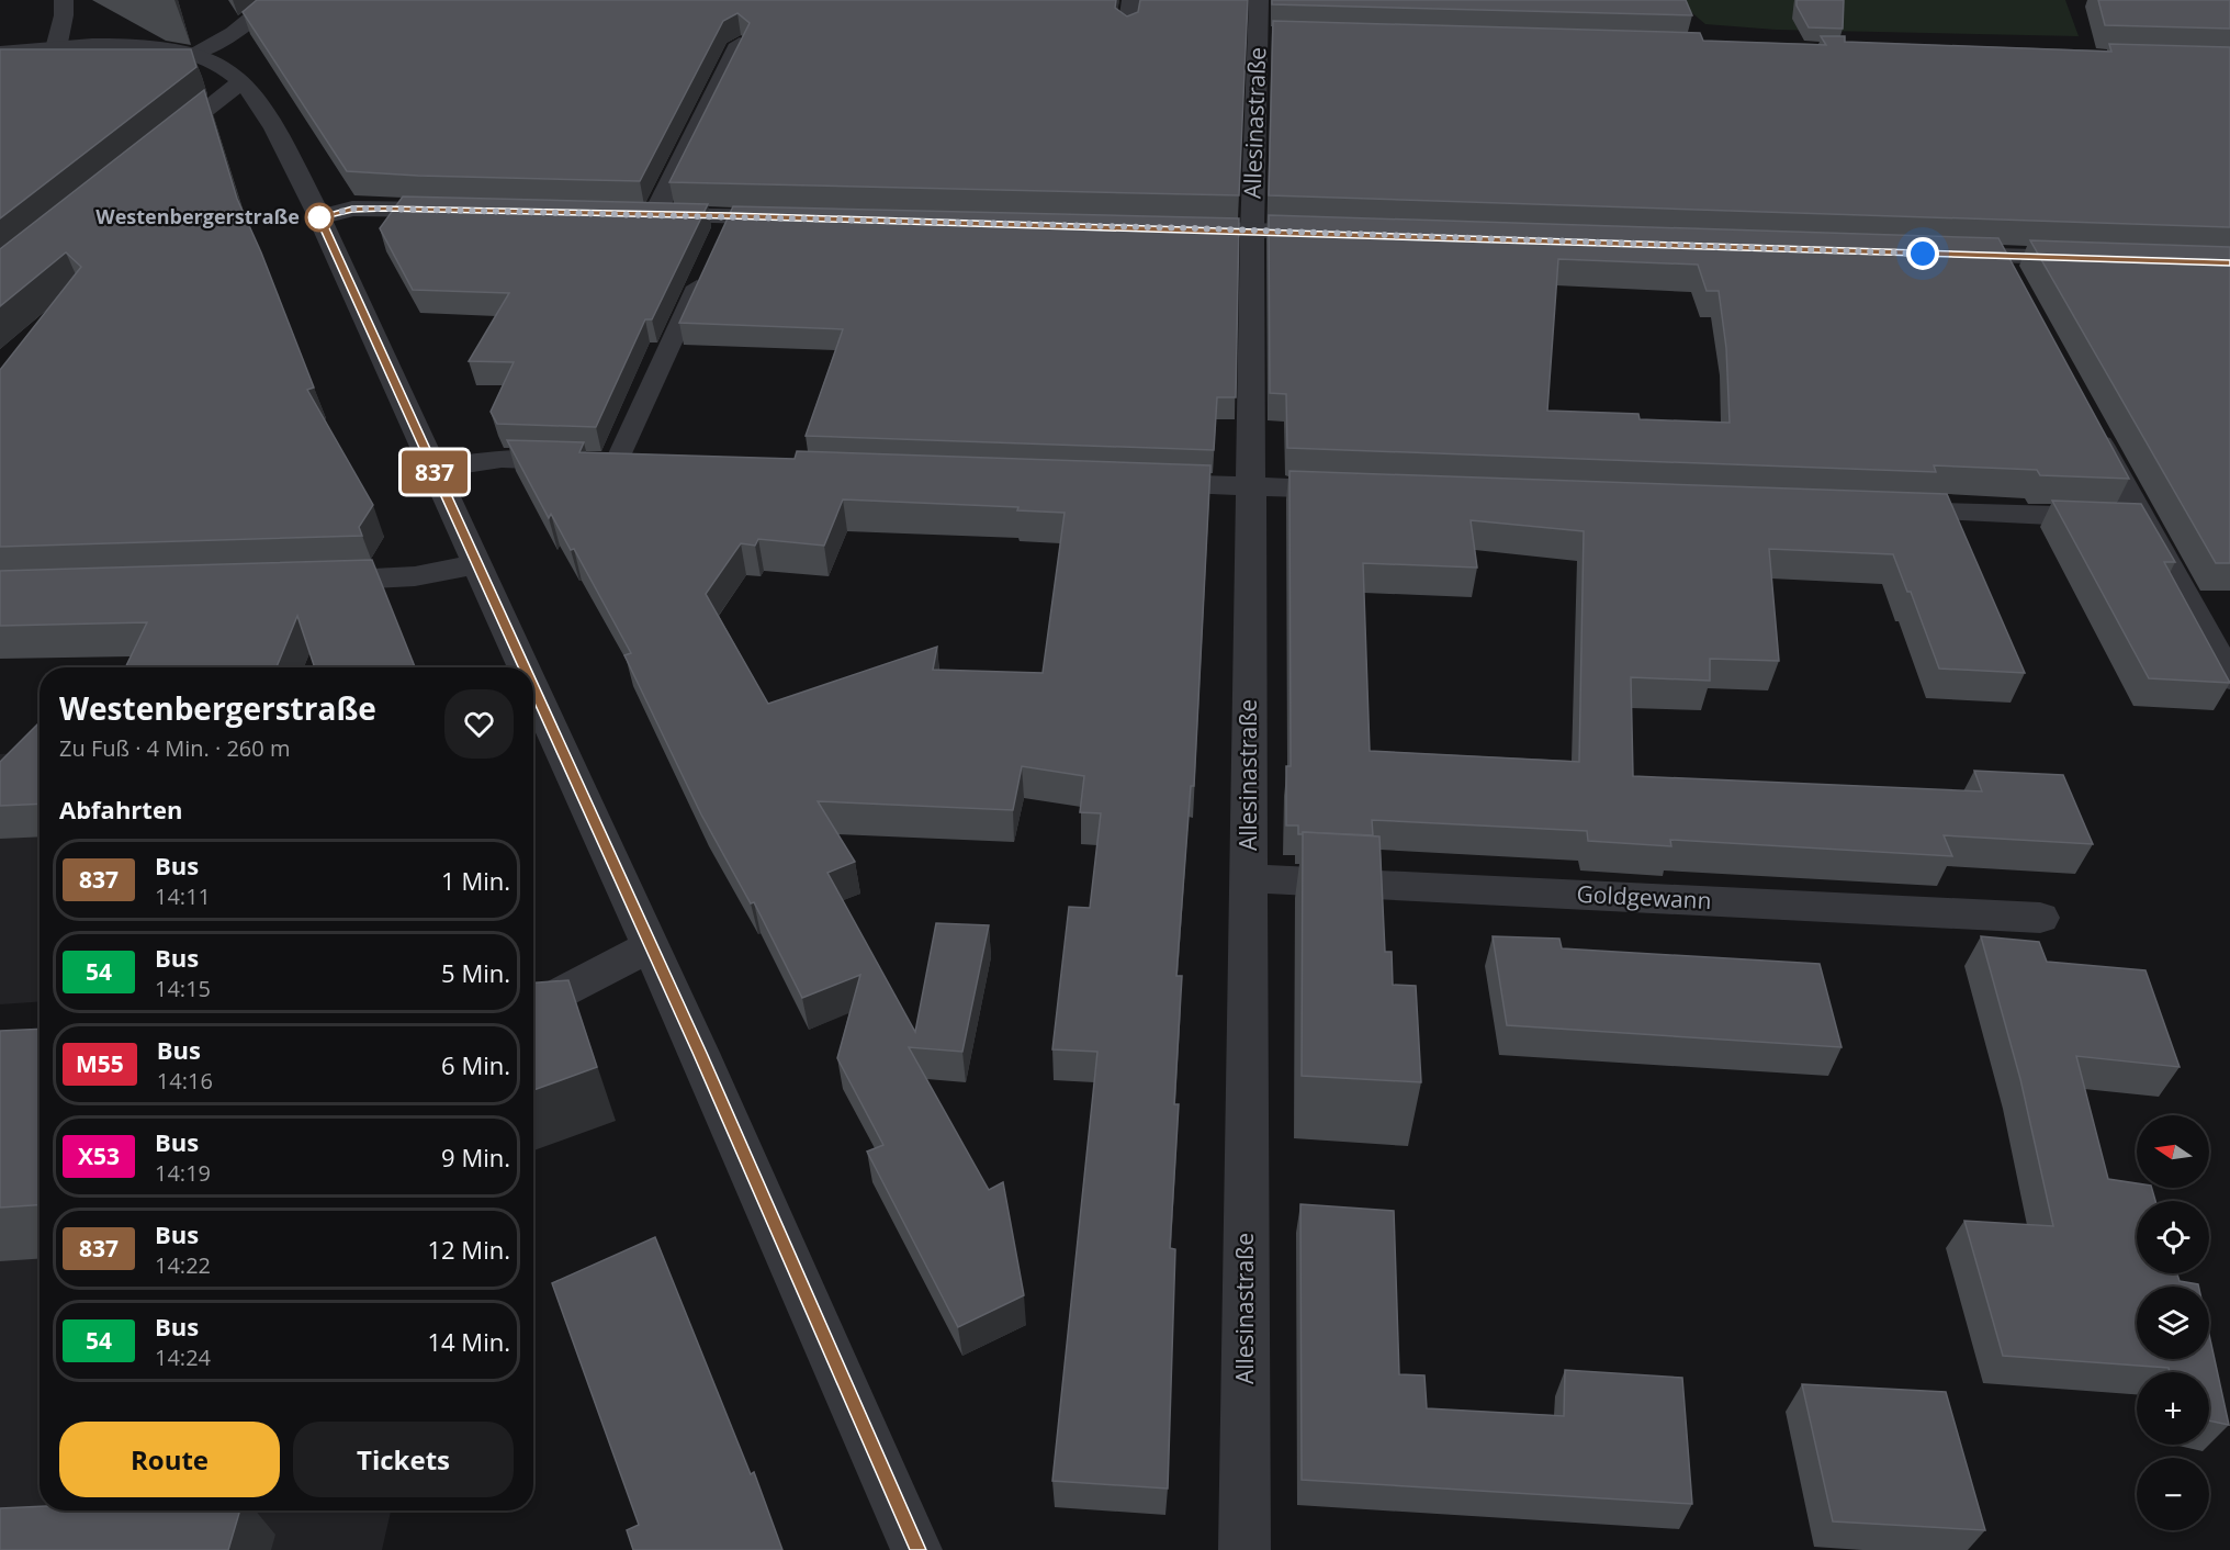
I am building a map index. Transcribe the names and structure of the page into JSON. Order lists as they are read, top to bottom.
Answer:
{
  "streets": {
    "street": ["Allesinastraße", "Goldgewann"]
  },
  "crossings": [
    ["Allesinastraße", "Goldgewann"]
  ],
  "places": ["Westenbergerstraße"],
  "lines": ["bus line 837"],
  "north": "left",
  "page": {
    "on_map": "837",
    "heading": [
      ["Westenbergerstraße", "Zu Fuß · 4 Min. · 260 m"],
      "Abfahrten"
    ],
    "list": [
      {
        "mark": "837",
        "name": "Bus",
        "note": "14:11",
        "value": "1 Min."
      },
      {
        "mark": "54",
        "name": "Bus",
        "note": "14:15",
        "value": "5 Min."
      },
      {
        "mark": "M55",
        "name": "Bus",
        "note": "14:16",
        "value": "6 Min."
      },
      {
        "mark": "X53",
        "name": "Bus",
        "note": "14:19",
        "value": "9 Min."
      },
      {
        "mark": "837",
        "name": "Bus",
        "note": "14:22",
        "value": "12 Min."
      },
      {
        "mark": "54",
        "name": "Bus",
        "note": "14:24",
        "value": "14 Min."
      }
    ],
    "map_buttons": ["+", "−"],
    "buttons": ["Route", "Tickets"]
  }
}
